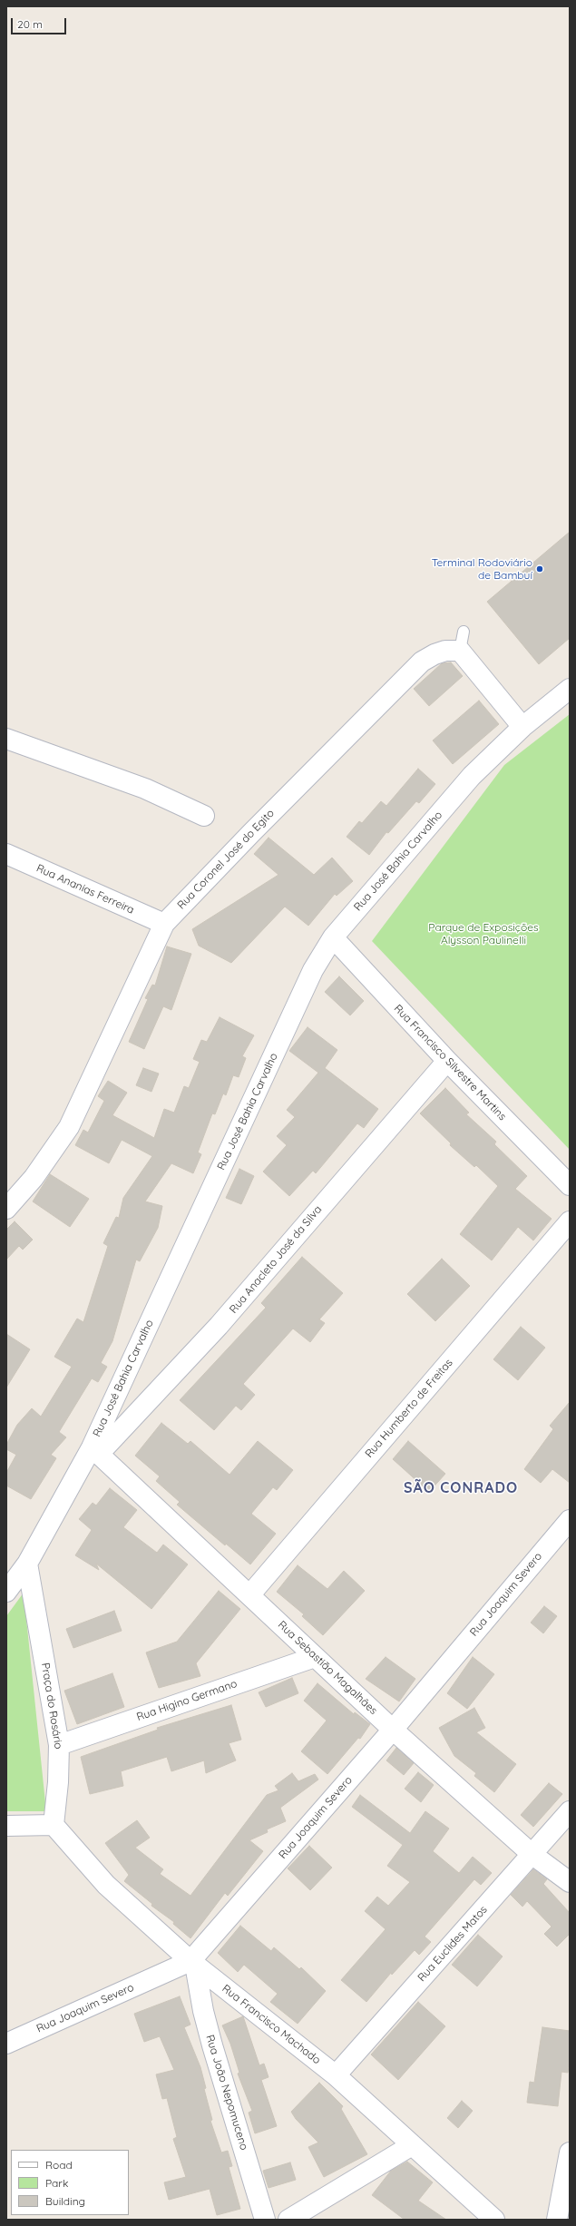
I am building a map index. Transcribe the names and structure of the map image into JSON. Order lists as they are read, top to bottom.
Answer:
{
  "streets": {
    "street": [
      "Rua Coronel José do Egito",
      "Rua José Bahia Carvalho",
      "Rua Ananias Ferreira",
      "Rua Francisco Silvestre Martins",
      "Rua Anacleto José da Silva",
      "Rua Humberto de Freitas",
      "Rua Joaquim Severo",
      "Rua Sebastião Magalhâes",
      "Rua Higino Germano",
      "Praça do Rosário",
      "Rua Euclides Matos",
      "Rua Francisco Machado",
      "Rua João Nepomuceno"
    ]
  },
  "crossings": [
    ["Rua Coronel José do Egito", "Rua José Bahia Carvalho"],
    ["Rua Coronel José do Egito", "Rua Ananias Ferreira"],
    ["Rua José Bahia Carvalho", "Rua Francisco Silvestre Martins"],
    ["Rua José Bahia Carvalho", "Rua Anacleto José da Silva"],
    ["Rua José Bahia Carvalho", "Rua Sebastião Magalhâes"],
    ["Rua José Bahia Carvalho", "Praça do Rosário"],
    ["Rua Francisco Silvestre Martins", "Rua Anacleto José da Silva"],
    ["Rua Anacleto José da Silva", "Rua Sebastião Magalhâes"],
    ["Rua Humberto de Freitas", "Rua Sebastião Magalhâes"],
    ["Rua Joaquim Severo", "Rua Sebastião Magalhâes"],
    ["Rua Joaquim Severo", "Rua Francisco Machado"],
    ["Rua Joaquim Severo", "Rua João Nepomuceno"],
    ["Rua Sebastião Magalhâes", "Rua Higino Germano"],
    ["Rua Sebastião Magalhâes", "Rua Euclides Matos"],
    ["Rua Higino Germano", "Praça do Rosário"],
    ["Praça do Rosário", "Rua Francisco Machado"],
    ["Rua Euclides Matos", "Rua Francisco Machado"],
    ["Rua Francisco Machado", "Rua João Nepomuceno"]
  ],
  "districts": ["SÃO CONRADO"],
  "parks": ["Parque de Exposições Alysson Paulinelli"],
  "places": ["Terminal Rodoviário de Bambuí"],
  "legend": ["Road", "Park", "Building"],
  "scale_bar": "20 m"
}
